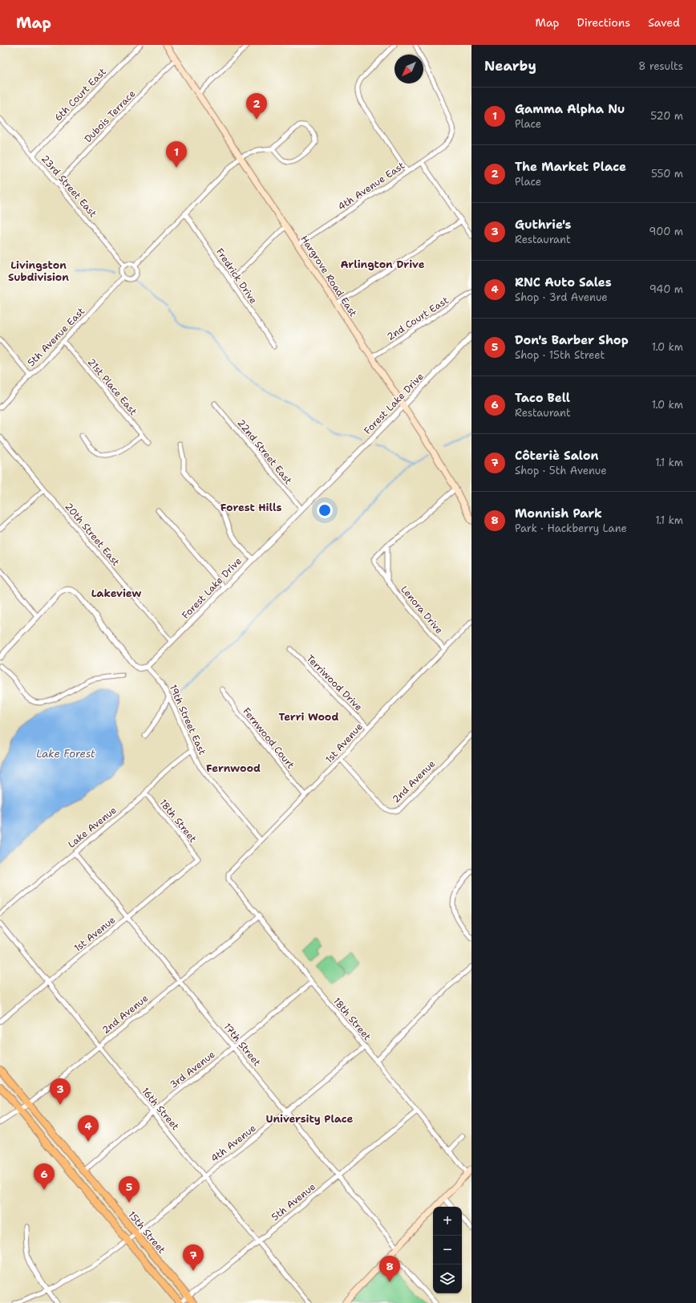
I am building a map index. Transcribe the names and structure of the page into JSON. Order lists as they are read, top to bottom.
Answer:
{
  "streets": {
    "main road": ["Hargrove Road East", "15th Street"],
    "street": [
      "6th Court East",
      "Dubois Terrace",
      "23rd Street East",
      "4th Avenue East",
      "Fredrick Drive",
      "2nd Court East",
      "5th Avenue East",
      "21st Place East",
      "Forest Lake Drive",
      "22nd Street East",
      "20th Street East",
      "Lenora Drive",
      "Terriwood Drive",
      "19th Street East",
      "Fernwood Court",
      "1st Avenue",
      "2nd Avenue",
      "18th Street",
      "Lake Avenue",
      "17th Street",
      "3rd Avenue",
      "16th Street",
      "4th Avenue",
      "5th Avenue"
    ]
  },
  "crossings": [
    ["6th Court East", "23rd Street East"],
    ["Dubois Terrace", "23rd Street East"],
    ["Dubois Terrace", "Hargrove Road East"],
    ["23rd Street East", "5th Avenue East"],
    ["4th Avenue East", "Hargrove Road East"],
    ["Hargrove Road East", "2nd Court East"],
    ["Hargrove Road East", "Forest Lake Drive"],
    ["Hargrove Road East", "Lenora Drive"],
    ["5th Avenue East", "21st Place East"],
    ["Forest Lake Drive", "22nd Street East"],
    ["Forest Lake Drive", "20th Street East"],
    ["Forest Lake Drive", "19th Street East"],
    ["Lenora Drive", "1st Avenue"],
    ["Terriwood Drive", "1st Avenue"],
    ["19th Street East", "1st Avenue"],
    ["19th Street East", "Lake Avenue"],
    ["Fernwood Court", "1st Avenue"],
    ["1st Avenue", "2nd Avenue"],
    ["1st Avenue", "18th Street"],
    ["1st Avenue", "17th Street"],
    ["1st Avenue", "16th Street"],
    ["2nd Avenue", "18th Street"],
    ["2nd Avenue", "17th Street"],
    ["2nd Avenue", "16th Street"],
    ["2nd Avenue", "15th Street"],
    ["18th Street", "Lake Avenue"],
    ["18th Street", "3rd Avenue"],
    ["18th Street", "4th Avenue"],
    ["18th Street", "5th Avenue"],
    ["Lake Avenue", "17th Street"],
    ["17th Street", "3rd Avenue"],
    ["17th Street", "4th Avenue"],
    ["17th Street", "5th Avenue"],
    ["3rd Avenue", "16th Street"],
    ["3rd Avenue", "15th Street"],
    ["16th Street", "4th Avenue"],
    ["16th Street", "5th Avenue"],
    ["4th Avenue", "15th Street"],
    ["5th Avenue", "15th Street"]
  ],
  "districts": [
    "Arlington Drive",
    "Livingston Subdivision",
    "Forest Hills",
    "Lakeview",
    "Terri Wood",
    "Fernwood",
    "University Place"
  ],
  "water": ["Lake Forest"],
  "north": "bottom left",
  "page": {
    "header": "Map",
    "nav": ["Map", "Directions", "Saved"],
    "heading": ["Nearby", "8 results"],
    "list": [
      {
        "mark": "1",
        "name": "Gamma Alpha Nu",
        "note": "Place",
        "value": "520 m"
      },
      {
        "mark": "2",
        "name": "The Market Place",
        "note": "Place",
        "value": "550 m"
      },
      {
        "mark": "3",
        "name": "Guthrie's",
        "note": "Restaurant",
        "value": "900 m"
      },
      {
        "mark": "4",
        "name": "RNC Auto Sales",
        "note": "Shop · 3rd Avenue",
        "value": "940 m"
      },
      {
        "mark": "5",
        "name": "Don's Barber Shop",
        "note": "Shop · 15th Street",
        "value": "1.0 km"
      },
      {
        "mark": "6",
        "name": "Taco Bell",
        "note": "Restaurant",
        "value": "1.0 km"
      },
      {
        "mark": "7",
        "name": "Côteriè Salon",
        "note": "Shop · 5th Avenue",
        "value": "1.1 km"
      },
      {
        "mark": "8",
        "name": "Monnish Park",
        "note": "Park · Hackberry Lane",
        "value": "1.1 km"
      }
    ],
    "pins": [
      "2",
      "1",
      "3",
      "4",
      "6",
      "5",
      "7",
      "8"
    ],
    "map_buttons": ["+", "−"]
  }
}
